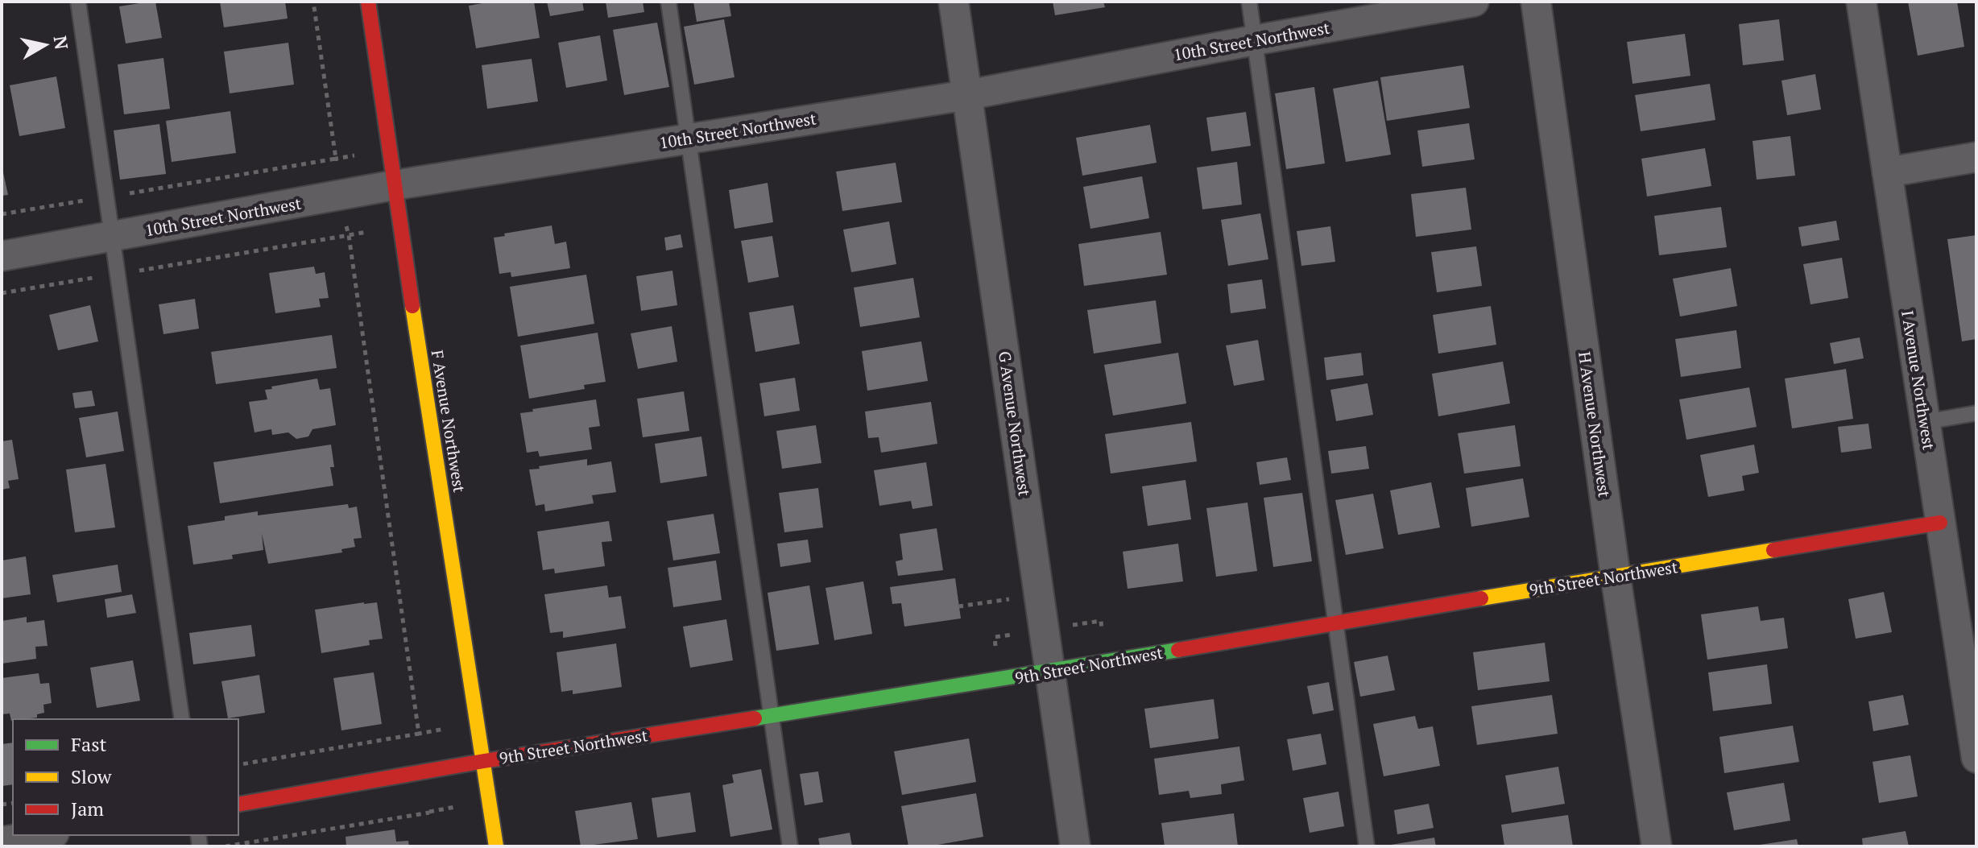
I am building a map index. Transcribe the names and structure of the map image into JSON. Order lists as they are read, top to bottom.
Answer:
{
  "streets": {
    "street": [
      "10th Street Northwest",
      "I Avenue Northwest",
      "F Avenue Northwest",
      "G Avenue Northwest",
      "H Avenue Northwest",
      "9th Street Northwest"
    ]
  },
  "crossings": [
    ["10th Street Northwest", "F Avenue Northwest"],
    ["10th Street Northwest", "G Avenue Northwest"],
    ["I Avenue Northwest", "9th Street Northwest"],
    ["F Avenue Northwest", "9th Street Northwest"],
    ["G Avenue Northwest", "9th Street Northwest"],
    ["H Avenue Northwest", "9th Street Northwest"]
  ],
  "legend": ["Fast", "Slow", "Jam"],
  "north": "right"
}
